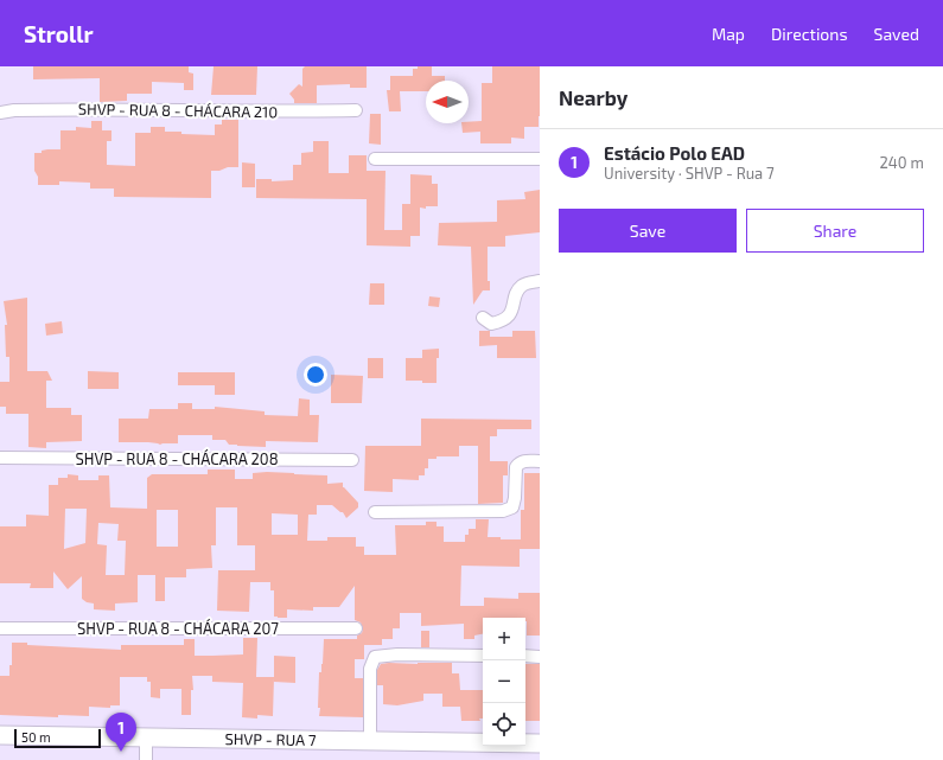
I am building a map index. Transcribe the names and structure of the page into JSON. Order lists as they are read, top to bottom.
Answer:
{
  "streets": {
    "street": [
      "SHVP - RUA 8 - CHÁCARA 210",
      "SHVP - RUA 8 - CHÁCARA 208",
      "SHVP - RUA 8 - CHÁCARA 207",
      "SHVP - RUA 7"
    ]
  },
  "scale_bar": "50 m",
  "north": "left",
  "page": {
    "header": "Strollr",
    "nav": ["Map", "Directions", "Saved"],
    "heading": "Nearby",
    "list": [
      {
        "mark": "1",
        "name": "Estácio Polo EAD",
        "note": "University · SHVP - Rua 7",
        "value": "240 m"
      }
    ],
    "buttons": ["Save", "Share"],
    "map_buttons": ["+", "−"],
    "pins": "1",
    "scale": "50 m"
  }
}
